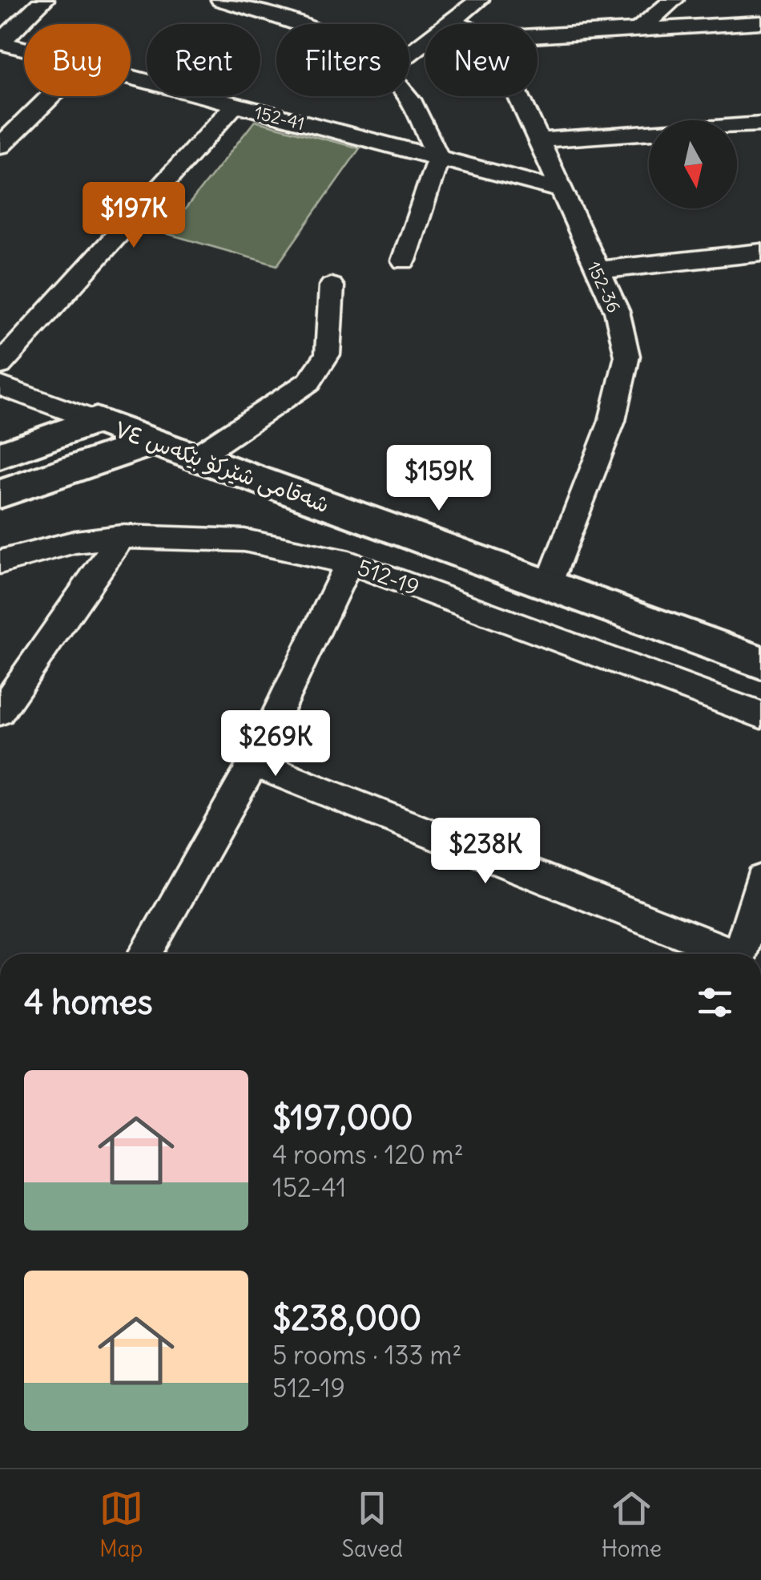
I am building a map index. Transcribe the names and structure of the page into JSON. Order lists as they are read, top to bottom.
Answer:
{
  "streets": {
    "main road": ["شەقامی شێرکۆ بێکەس ٧٤"],
    "street": ["152-41", "152-36", "512-19"]
  },
  "crossings": [
    ["152-41", "152-36"],
    ["152-36", "شەقامی شێرکۆ بێکەس ٧٤"]
  ],
  "north": "bottom",
  "page": {
    "chip": [
      "Buy",
      "Rent",
      "Filters",
      "New"
    ],
    "price": [
      "$197K",
      "$159K",
      "$269K",
      "$238K"
    ],
    "heading": "4 homes",
    "list": [
      {
        "name": "$197,000",
        "note": "4 rooms · 120 m² · 152-41"
      },
      {
        "name": "$238,000",
        "note": "5 rooms · 133 m² · 512-19"
      }
    ],
    "tabs": ["Map", "Saved", "Home"]
  }
}
